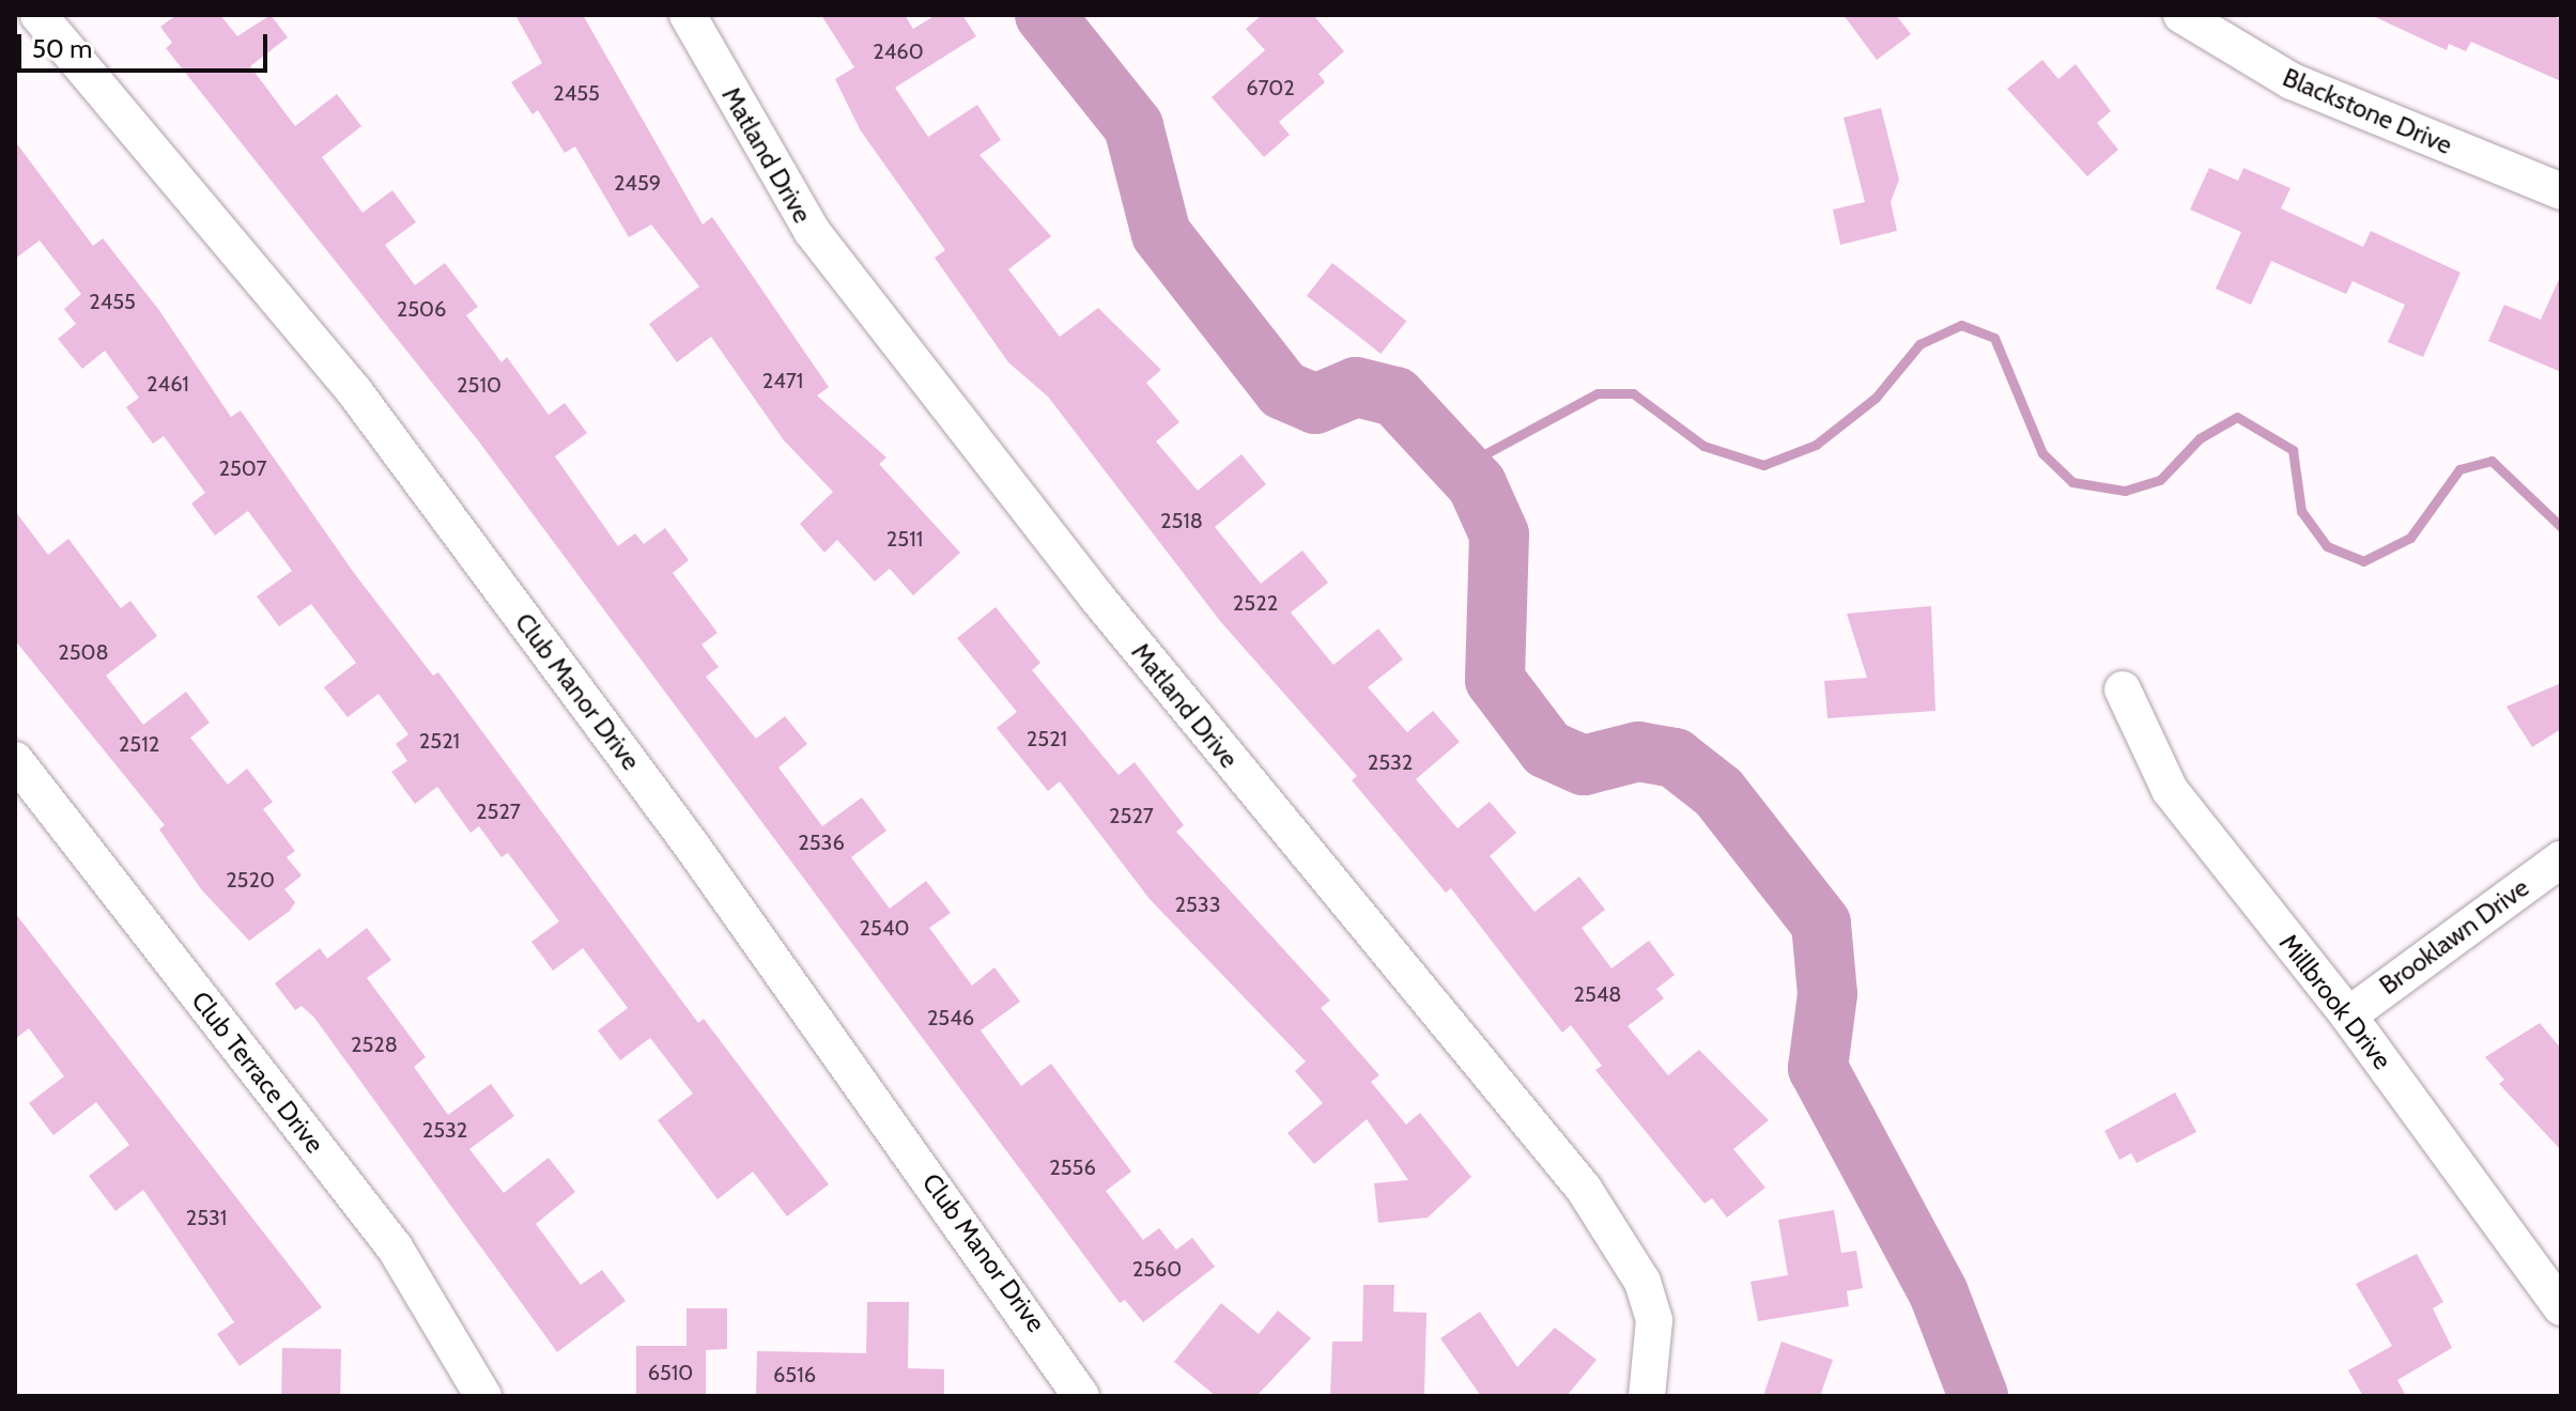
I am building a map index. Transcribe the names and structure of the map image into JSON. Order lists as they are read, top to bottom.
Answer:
{
  "streets": {
    "street": [
      "Blackstone Drive",
      "Matland Drive",
      "Club Manor Drive",
      "Brooklawn Drive",
      "Millbrook Drive",
      "Club Terrace Drive"
    ]
  },
  "crossings": [
    ["Brooklawn Drive", "Millbrook Drive"]
  ],
  "house_numbers": [
    "2460",
    "6702",
    "2455",
    "2459",
    "2455",
    "2506",
    "2471",
    "2461",
    "2510",
    "2507",
    "2518",
    "2511",
    "2522",
    "2508",
    "2521",
    "2521",
    "2512",
    "2532",
    "2527",
    "2527",
    "2536",
    "2520",
    "2533",
    "2540",
    "2548",
    "2546",
    "2528",
    "2532",
    "2556",
    "2531",
    "2560",
    "6510",
    "6516"
  ],
  "scale_bar": "50 m"
}
